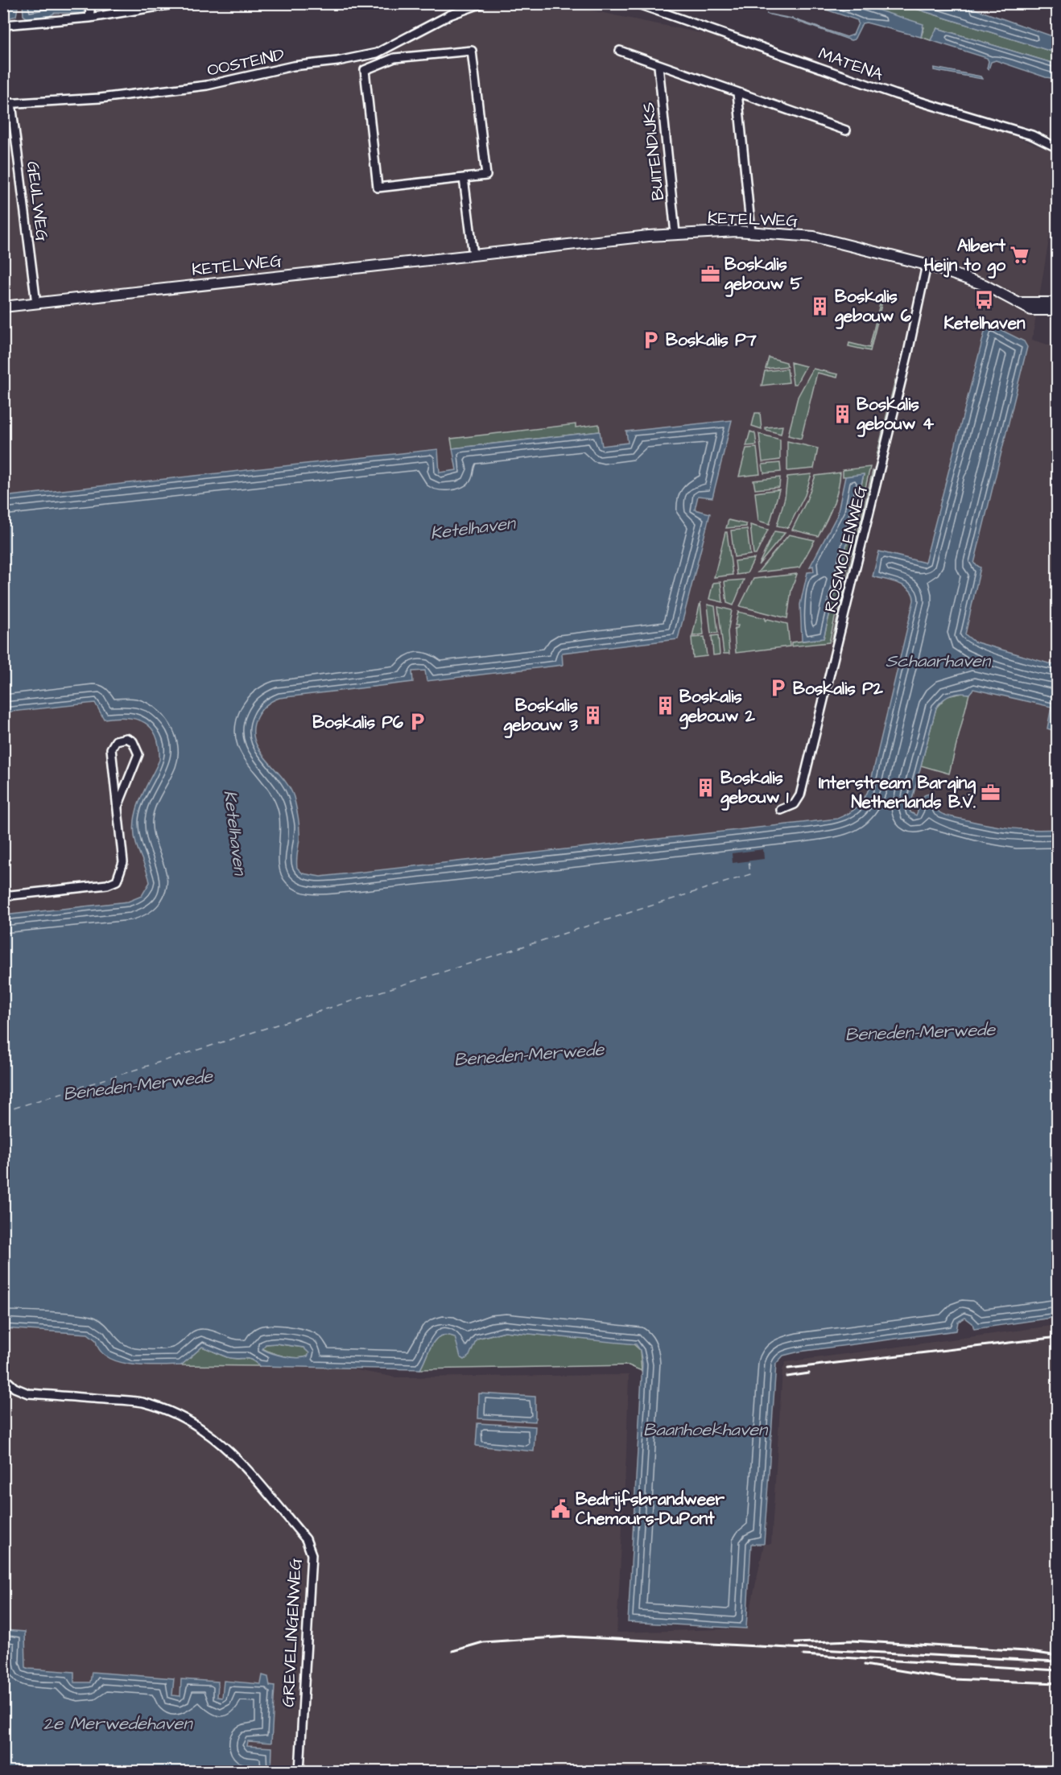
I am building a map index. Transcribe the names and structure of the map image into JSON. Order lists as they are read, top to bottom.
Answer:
{
  "streets": {
    "street": [
      "OOSTEIND",
      "MATENA",
      "BUITENDIJKS",
      "GEULWEG",
      "KETELWEG",
      "ROSMOLENWEG",
      "GREVELINGENWEG"
    ]
  },
  "crossings": [
    ["OOSTEIND", "GEULWEG"],
    ["BUITENDIJKS", "KETELWEG"],
    ["GEULWEG", "KETELWEG"],
    ["KETELWEG", "ROSMOLENWEG"]
  ],
  "water": [
    "Ketelhaven",
    "Schaarhaven",
    "Beneden-Merwede",
    "Baanhoekhaven",
    "2e Merwedehaven"
  ],
  "places": {
    "supermarket": ["Albert Heijn to go"],
    "office": ["Boskalis gebouw 5", "Interstream Barging Netherlands B.V."],
    "bus stop": ["Ketelhaven"],
    "building": [
      "Boskalis gebouw 6",
      "Boskalis gebouw 4",
      "Boskalis gebouw 2",
      "Boskalis gebouw 3",
      "Boskalis gebouw 1"
    ],
    "parking": ["Boskalis P7", "Boskalis P2", "Boskalis P6"],
    "public building": ["Bedrijfsbrandweer Chemours-DuPont"]
  }
}
